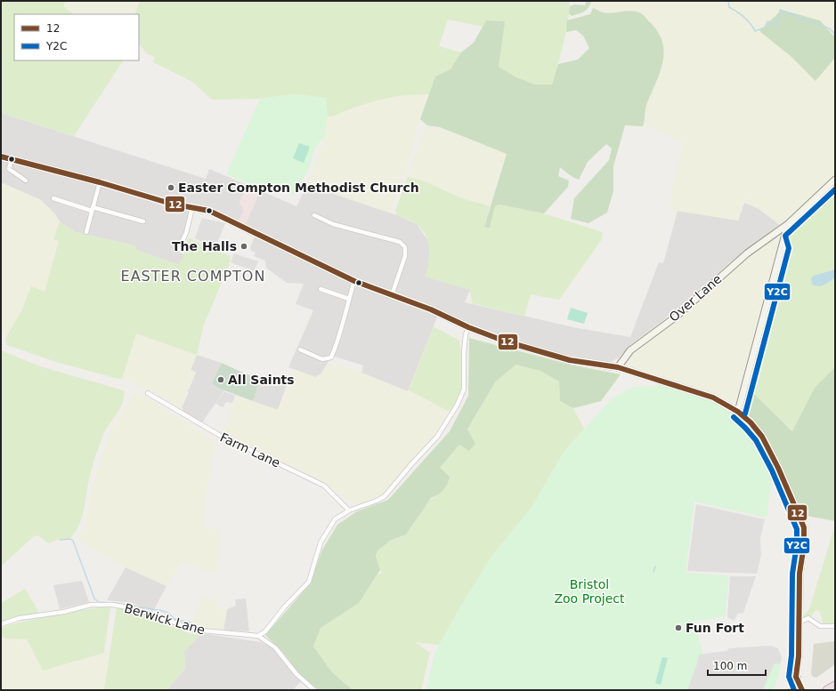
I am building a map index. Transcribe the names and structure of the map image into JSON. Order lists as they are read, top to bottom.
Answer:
{
  "streets": {
    "main road": ["Over Lane"],
    "street": ["Farm Lane", "Berwick Lane"]
  },
  "districts": ["EASTER COMPTON"],
  "parks": ["Bristol Zoo Project"],
  "places": [
    "Easter Compton Methodist Church",
    "The Halls",
    "All Saints",
    "Fun Fort"
  ],
  "lines": ["transit line 12", "transit line Y2C"],
  "legend": ["12", "Y2C"],
  "scale_bar": "100 m"
}
